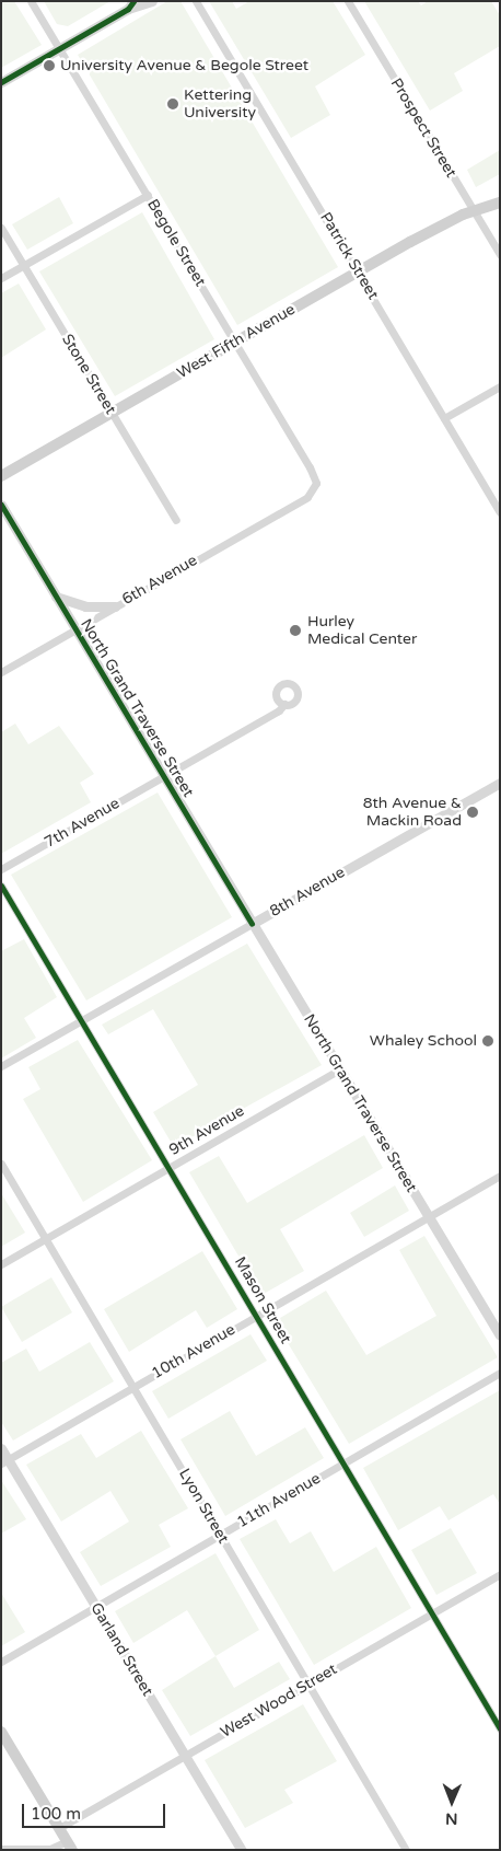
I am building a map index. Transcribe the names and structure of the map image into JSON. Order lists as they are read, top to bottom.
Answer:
{
  "streets": {
    "main road": ["West Fifth Avenue"],
    "street": [
      "Prospect Street",
      "Begole Street",
      "Patrick Street",
      "Stone Street",
      "6th Avenue",
      "North Grand Traverse Street",
      "7th Avenue",
      "8th Avenue",
      "9th Avenue",
      "Mason Street",
      "10th Avenue",
      "11th Avenue",
      "Lyon Street",
      "Garland Street",
      "West Wood Street"
    ]
  },
  "crossings": [
    ["Prospect Street", "West Fifth Avenue"],
    ["Begole Street", "West Fifth Avenue"],
    ["Begole Street", "6th Avenue"],
    ["Patrick Street", "West Fifth Avenue"],
    ["West Fifth Avenue", "Stone Street"],
    ["6th Avenue", "North Grand Traverse Street"],
    ["North Grand Traverse Street", "7th Avenue"],
    ["North Grand Traverse Street", "8th Avenue"],
    ["North Grand Traverse Street", "9th Avenue"],
    ["North Grand Traverse Street", "10th Avenue"],
    ["8th Avenue", "Mason Street"],
    ["9th Avenue", "Mason Street"],
    ["9th Avenue", "Lyon Street"],
    ["Mason Street", "10th Avenue"],
    ["Mason Street", "11th Avenue"],
    ["Mason Street", "West Wood Street"],
    ["10th Avenue", "Lyon Street"],
    ["10th Avenue", "Garland Street"],
    ["11th Avenue", "Lyon Street"],
    ["11th Avenue", "Garland Street"],
    ["Lyon Street", "West Wood Street"],
    ["Garland Street", "West Wood Street"]
  ],
  "places": [
    "University Avenue & Begole Street",
    "Kettering University",
    "Hurley Medical Center",
    "8th Avenue & Mackin Road",
    "Whaley School"
  ],
  "scale_bar": "100 m",
  "north": "bottom"
}
